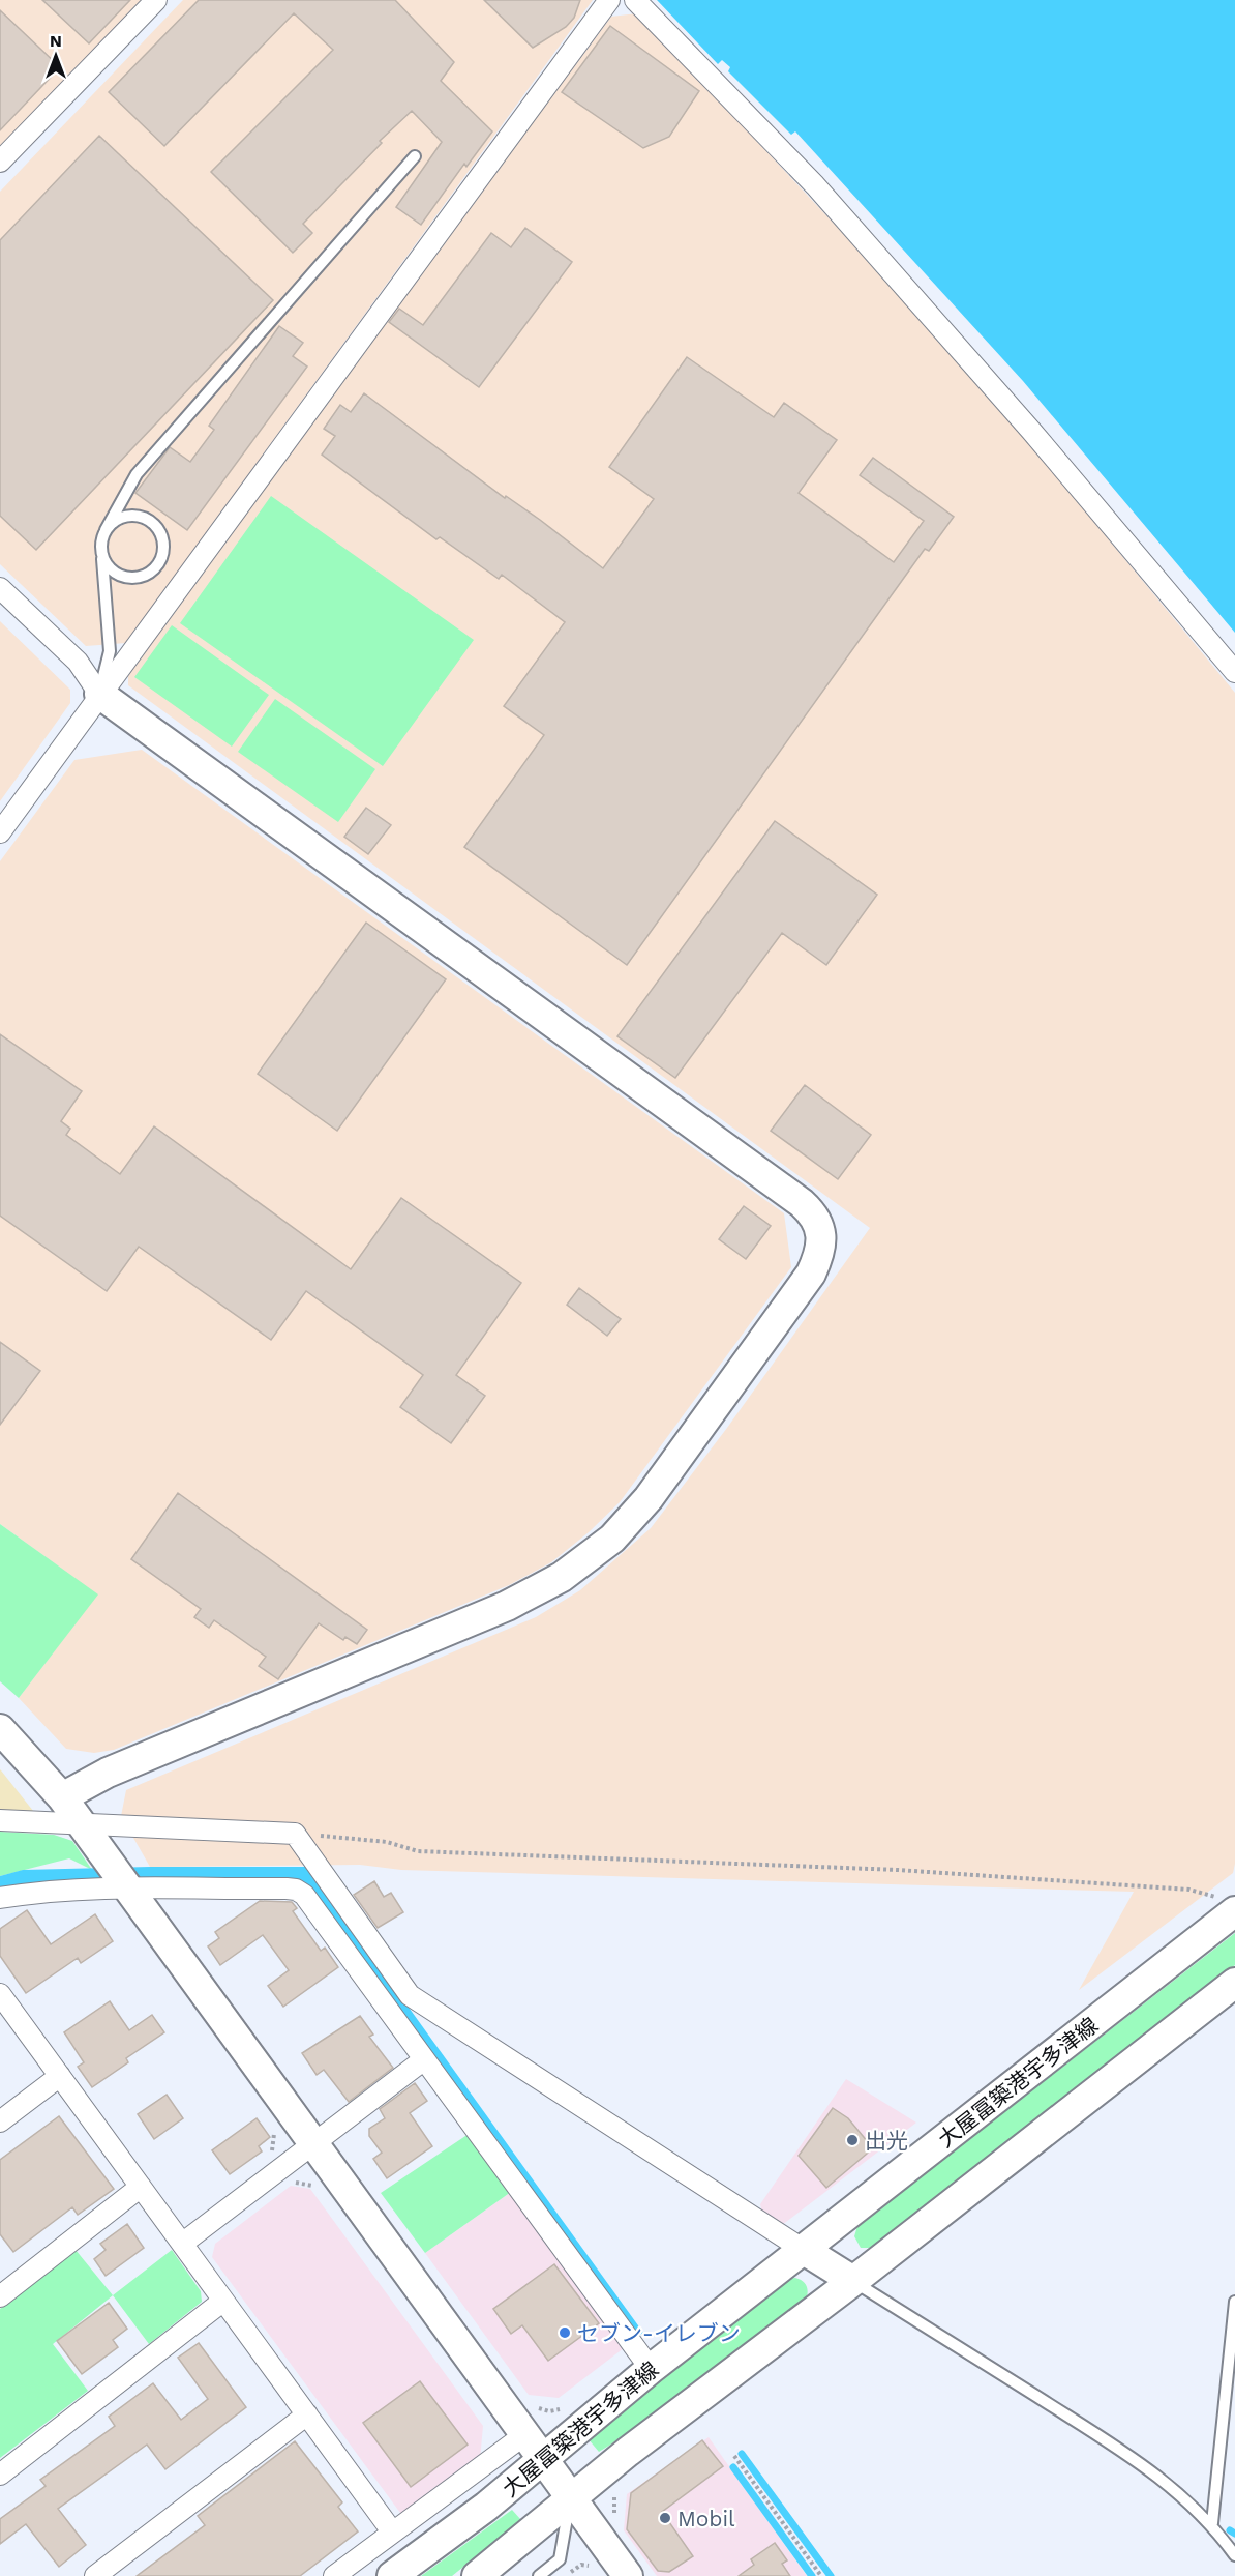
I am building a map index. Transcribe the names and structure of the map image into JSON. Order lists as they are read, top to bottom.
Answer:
{
  "streets": {
    "street": ["大屋冨築港宇多津線"]
  },
  "places": ["出光", "セブン-イレブン", "Mobil"],
  "north": "top"
}
